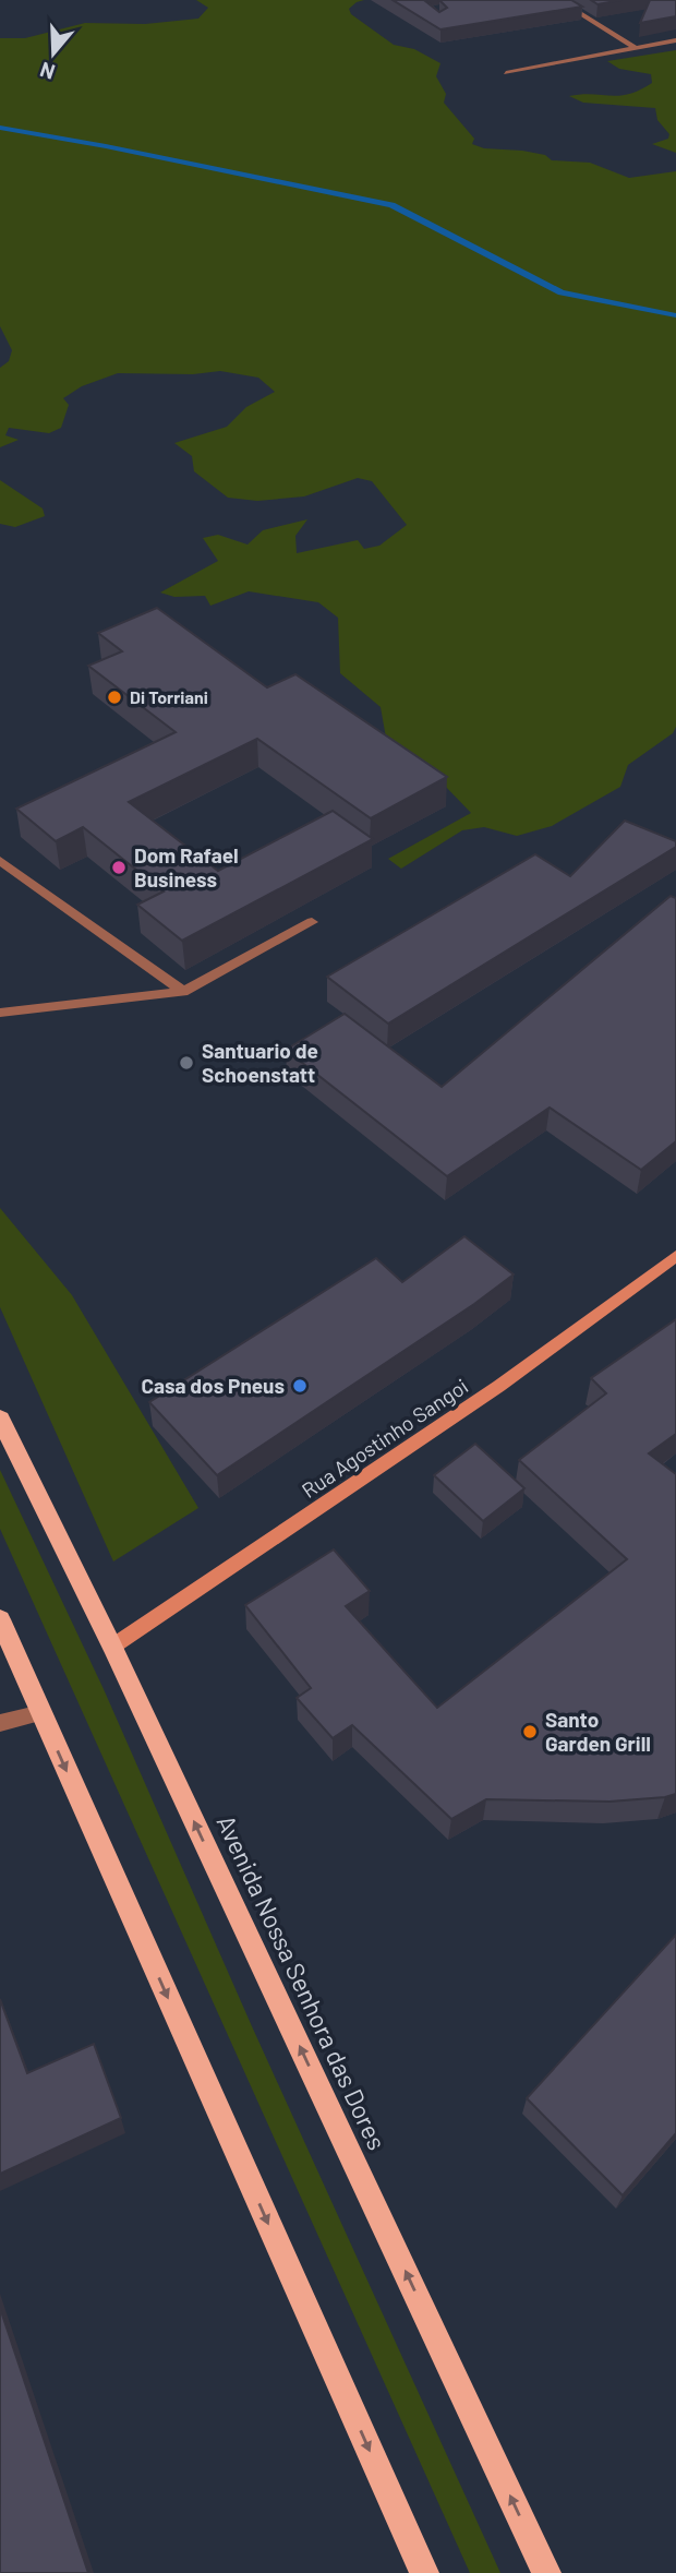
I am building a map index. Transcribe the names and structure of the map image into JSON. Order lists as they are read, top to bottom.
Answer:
{
  "streets": {
    "main road": ["Avenida Nossa Senhora das Dores"],
    "street": ["Rua Agostinho Sangoi"]
  },
  "crossings": [
    ["Rua Agostinho Sangoi", "Avenida Nossa Senhora das Dores"]
  ],
  "places": [
    "Di Torriani",
    "Dom Rafael Business",
    "Santuario de Schoenstatt",
    "Casa dos Pneus",
    "Santo Garden Grill"
  ],
  "north": "bottom"
}
